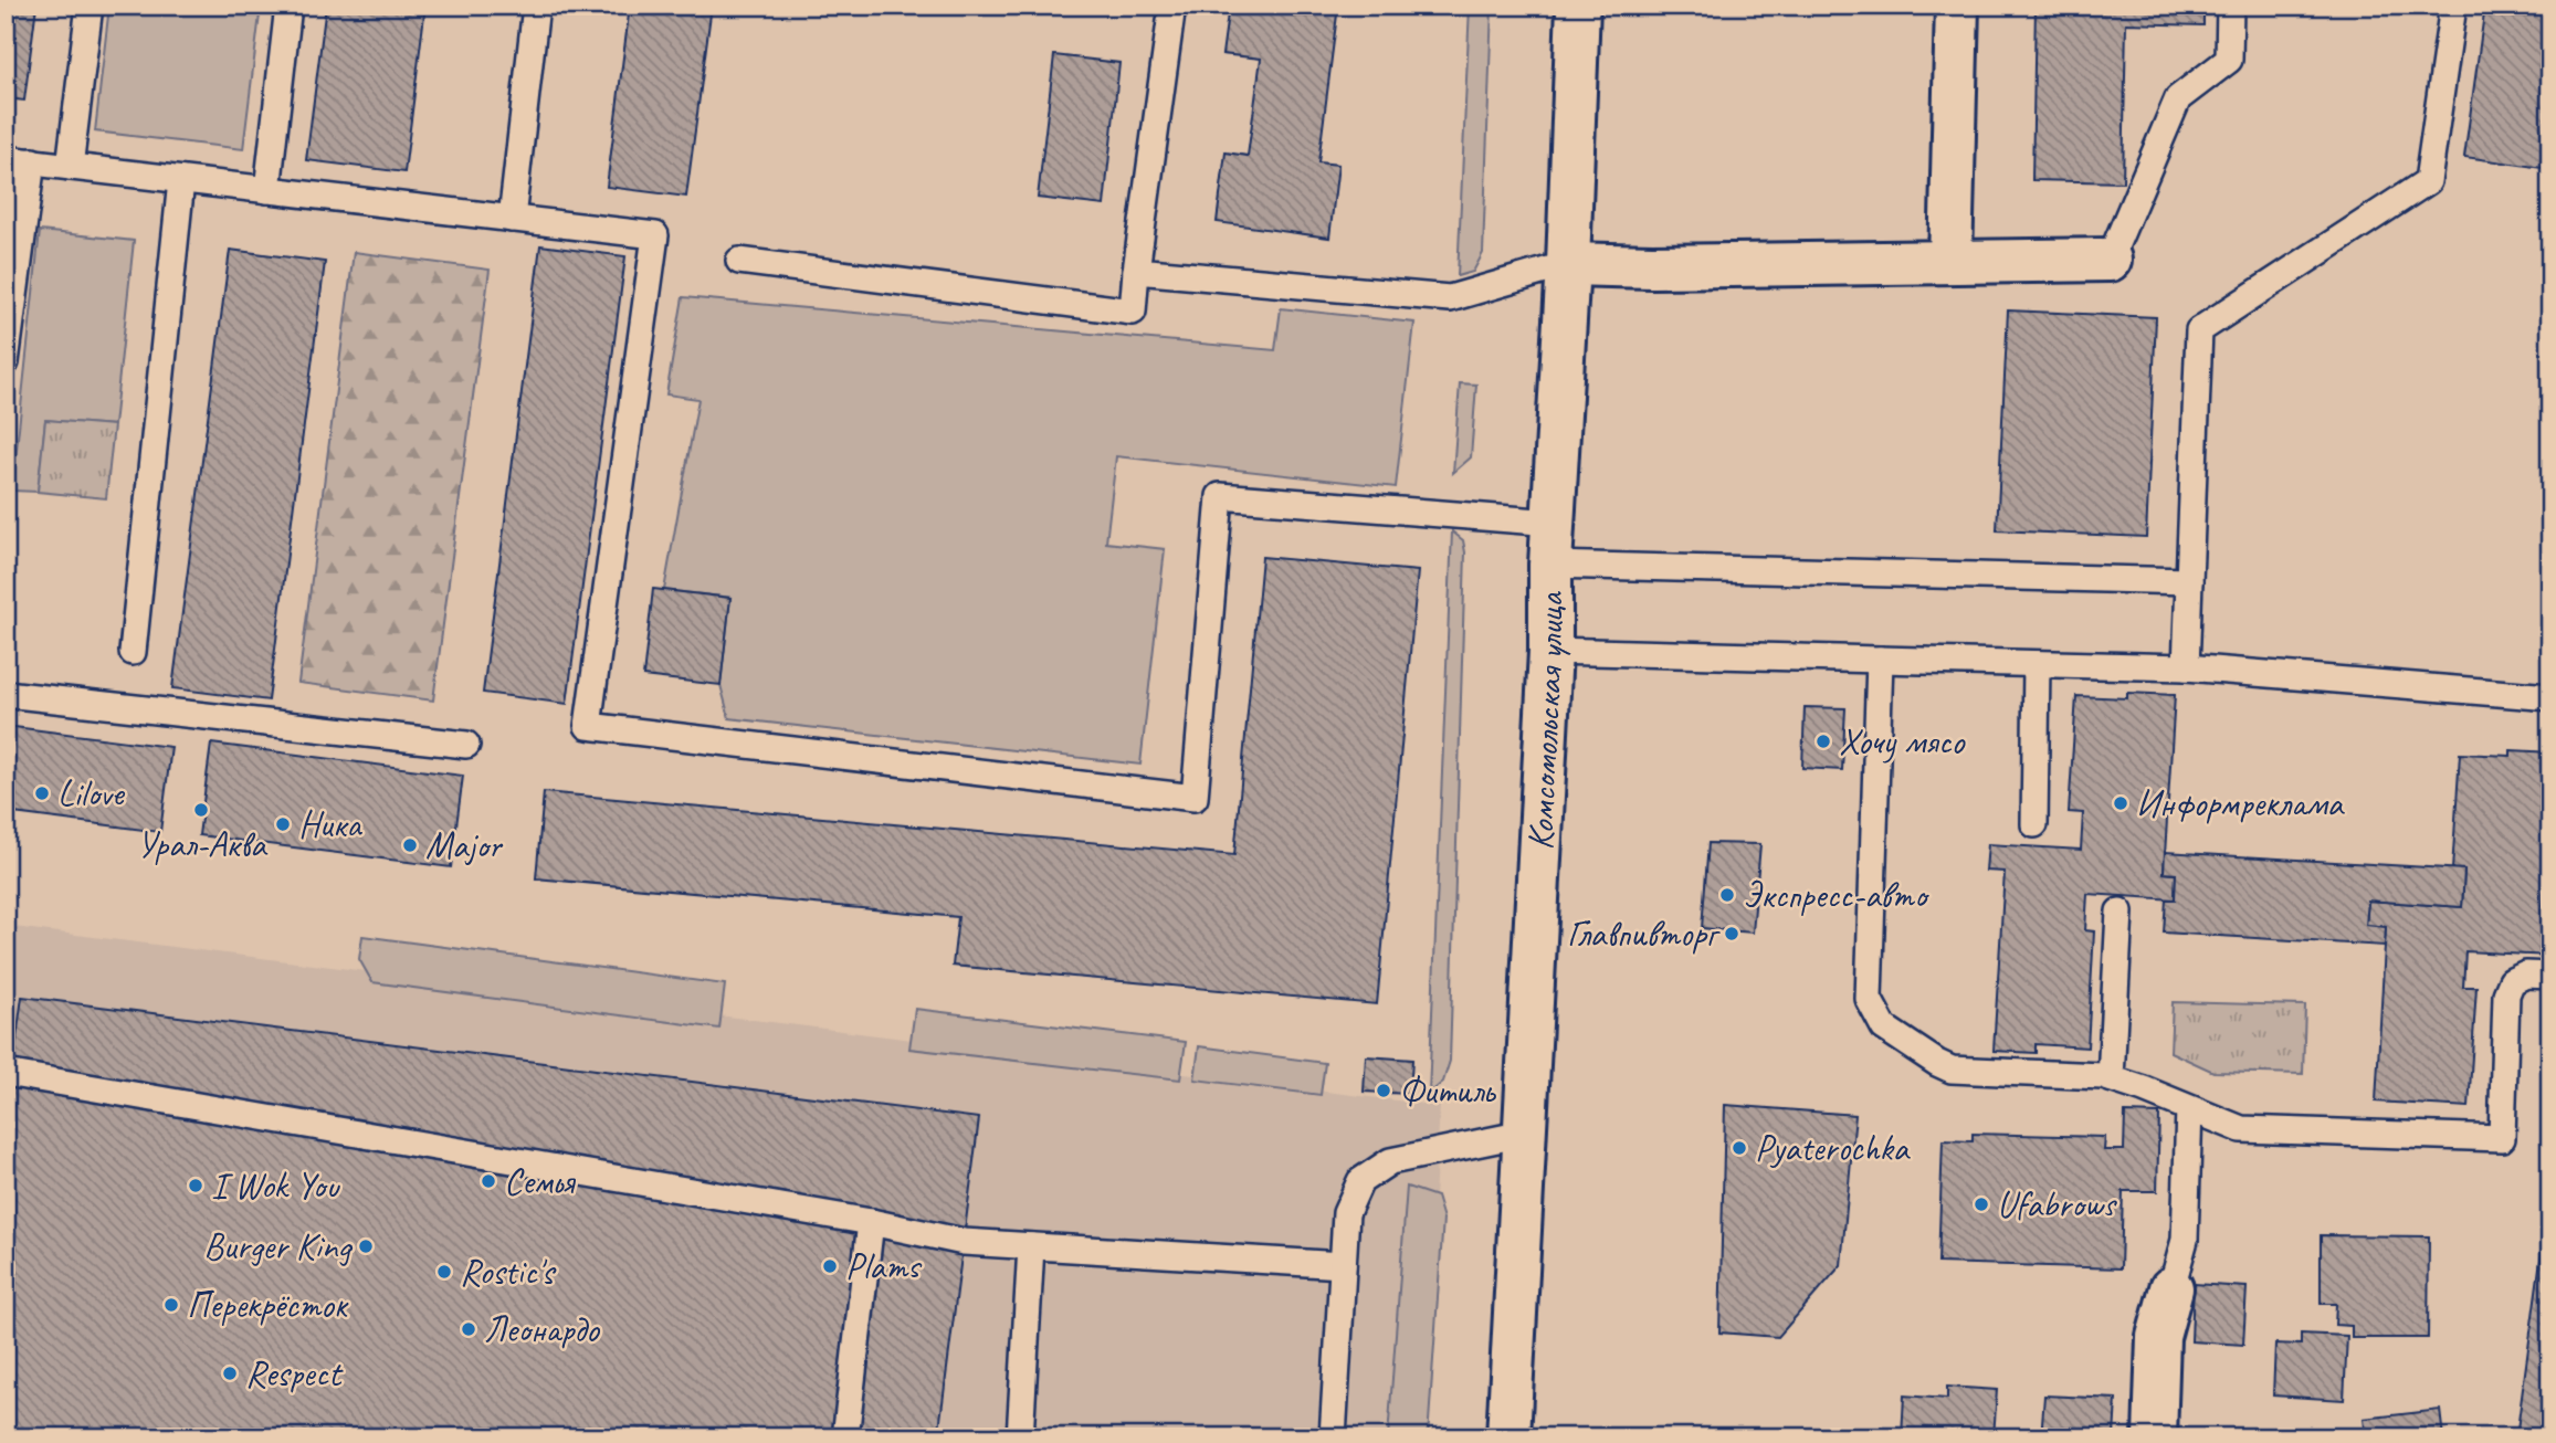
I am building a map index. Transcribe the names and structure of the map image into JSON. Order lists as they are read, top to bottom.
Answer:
{
  "streets": {
    "main road": ["Комсомольская улица"]
  },
  "places": [
    "Хочу мясо",
    "Lilove",
    "Информреклама",
    "Урал-Аква",
    "Ника",
    "Major",
    "Экспресс-авто",
    "Главпивторг",
    "Фитиль",
    "Pyaterochka",
    "Семья",
    "I Wok You",
    "Ufabrows",
    "Burger King",
    "Plams",
    "Rostic's",
    "Перекрёсток",
    "Леонардо",
    "Respect"
  ]
}
